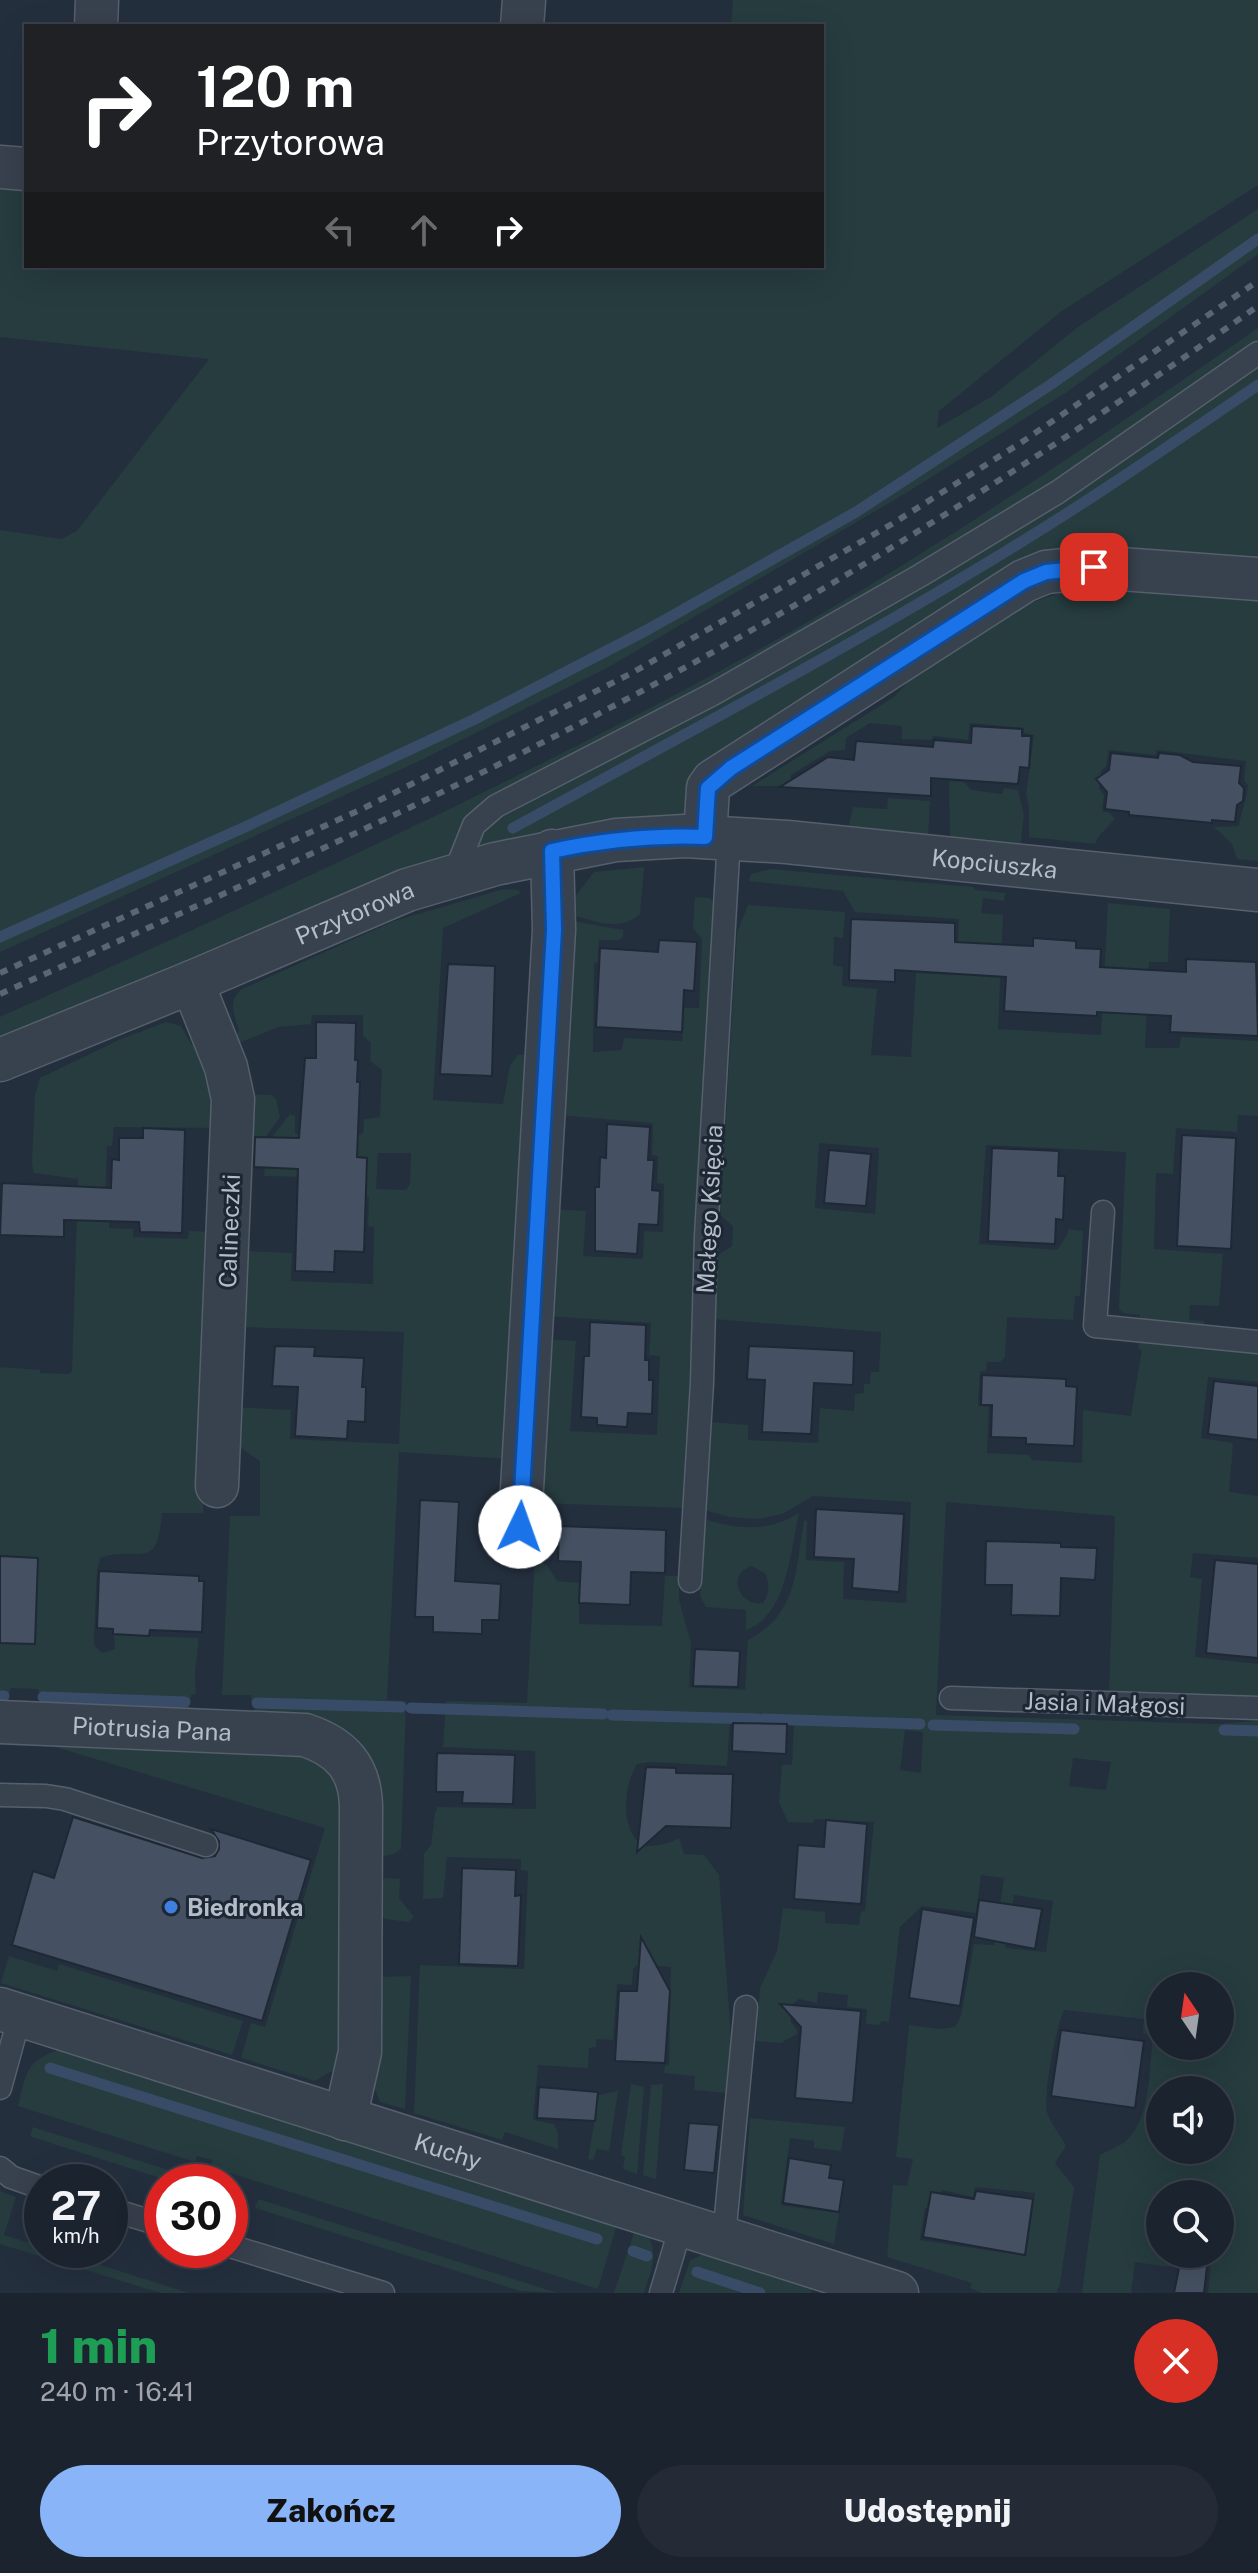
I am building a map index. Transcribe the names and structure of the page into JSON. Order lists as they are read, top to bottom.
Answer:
{
  "streets": {
    "street": [
      "Kopciuszka",
      "Przytorowa",
      "Calineczki",
      "Piotrusia Pana",
      "Kuchy"
    ],
    "lane": ["Małego Księcia", "Jasia i Małgosi"]
  },
  "crossings": [
    ["Kopciuszka", "Przytorowa"],
    ["Kopciuszka", "Małego Księcia"],
    ["Przytorowa", "Małego Księcia"],
    ["Przytorowa", "Calineczki"],
    ["Piotrusia Pana", "Kuchy"]
  ],
  "places": ["Biedronka"],
  "north": "top",
  "page": {
    "turn": ["120 m", "Przytorowa"],
    "speed": "27 km/h",
    "limit": "30",
    "heading": ["1 min", "240 m · 16:41"],
    "buttons": ["Zakończ", "Udostępnij"]
  }
}
